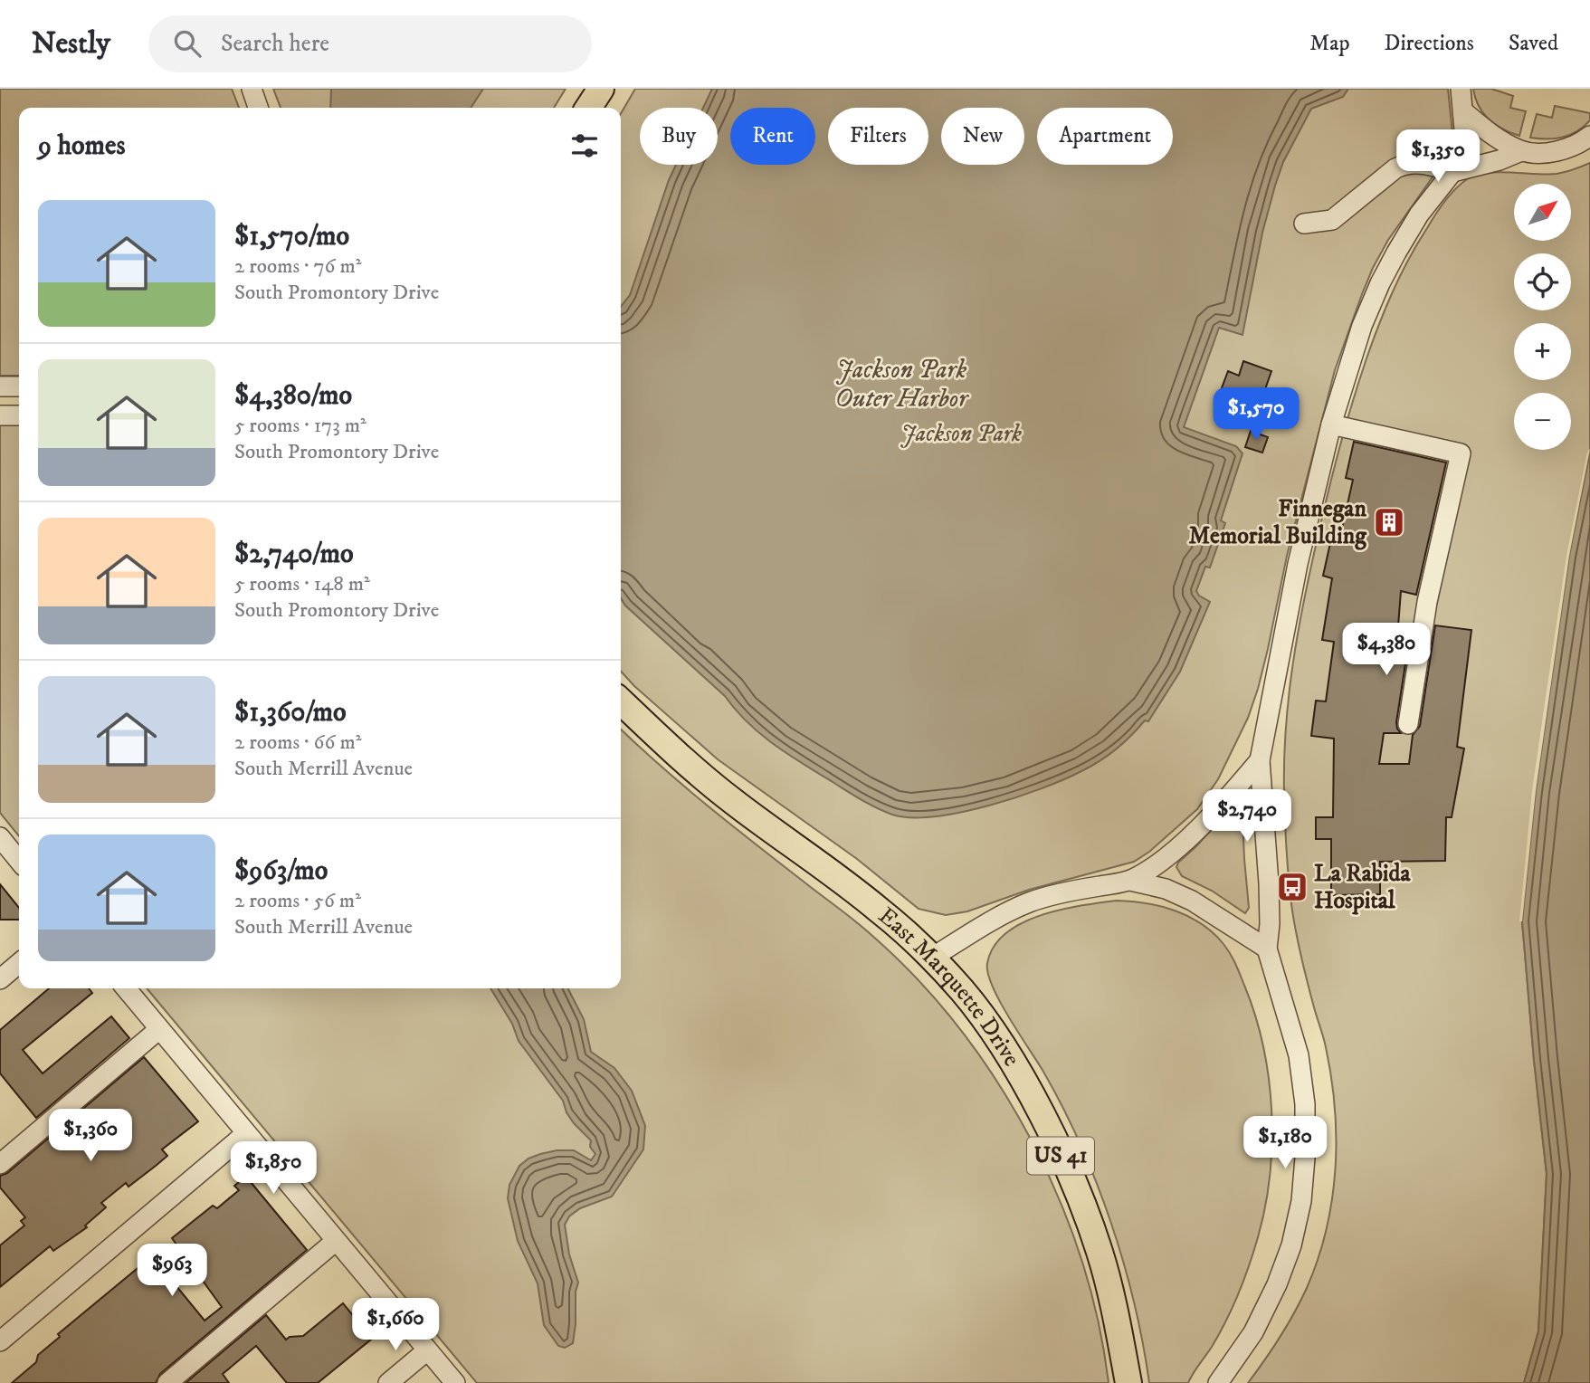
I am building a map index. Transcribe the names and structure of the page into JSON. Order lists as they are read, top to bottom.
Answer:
{
  "streets": {
    "main road": ["East Marquette Drive", "US 41"]
  },
  "water": ["Jackson Park Outer Harbor"],
  "parks": ["Jackson Park"],
  "places": {
    "building": ["Finnegan Memorial Building"],
    "bus stop": ["La Rabida Hospital"]
  },
  "north": "top right",
  "page": {
    "header": "Nestly",
    "search": "Search here",
    "nav": ["Map", "Directions", "Saved"],
    "chip": [
      "Buy",
      "Rent",
      "Filters",
      "New",
      "Apartment"
    ],
    "heading": "9 homes",
    "price": [
      "$1,350",
      "$1,570",
      "$4,380",
      "$2,740",
      "$1,360",
      "$1,180",
      "$1,850",
      "$963",
      "$1,660"
    ],
    "map_buttons": ["+", "−"],
    "list": [
      {
        "name": "$1,570/mo",
        "note": "2 rooms · 76 m² · South Promontory Drive"
      },
      {
        "name": "$4,380/mo",
        "note": "5 rooms · 173 m² · South Promontory Drive"
      },
      {
        "name": "$2,740/mo",
        "note": "5 rooms · 148 m² · South Promontory Drive"
      },
      {
        "name": "$1,360/mo",
        "note": "2 rooms · 66 m² · South Merrill Avenue"
      },
      {
        "name": "$963/mo",
        "note": "2 rooms · 56 m² · South Merrill Avenue"
      }
    ]
  }
}
